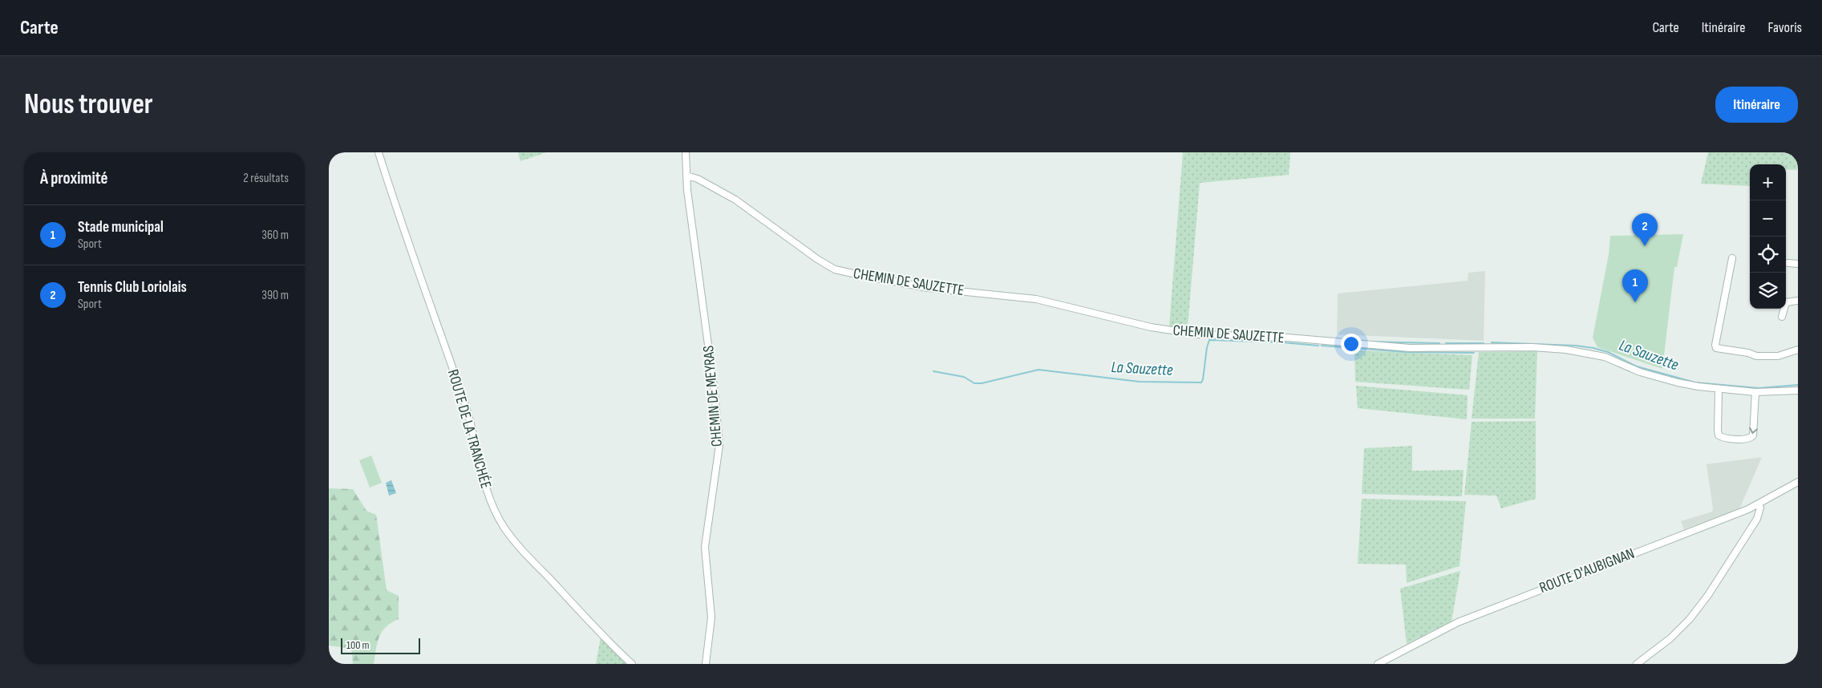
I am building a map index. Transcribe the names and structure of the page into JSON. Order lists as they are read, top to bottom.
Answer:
{
  "streets": {
    "street": [
      "CHEMIN DE SAUZETTE",
      "CHEMIN DE MEYRAS",
      "ROUTE DE LA TRANCHÉE",
      "ROUTE D'AUBIGNAN"
    ]
  },
  "crossings": [
    ["CHEMIN DE SAUZETTE", "CHEMIN DE MEYRAS"]
  ],
  "water": ["La Sauzette"],
  "scale_bar": "100 m",
  "page": {
    "header": "Carte",
    "nav": ["Carte", "Itinéraire", "Favoris"],
    "buttons": "Itinéraire",
    "title": "Nous trouver",
    "heading": ["À proximité", "2 résultats"],
    "map_buttons": ["+", "−"],
    "list": [
      {
        "mark": "1",
        "name": "Stade municipal",
        "note": "Sport",
        "value": "360 m"
      },
      {
        "mark": "2",
        "name": "Tennis Club Loriolais",
        "note": "Sport",
        "value": "390 m"
      }
    ],
    "pins": ["2", "1"],
    "scale": "100 m"
  }
}
